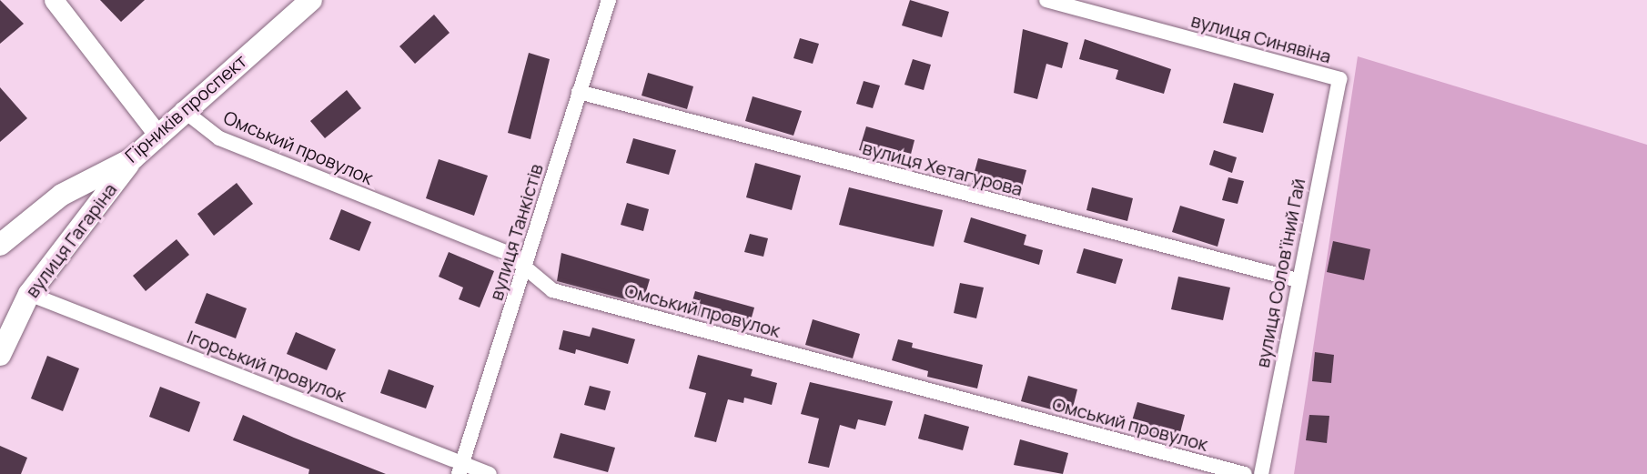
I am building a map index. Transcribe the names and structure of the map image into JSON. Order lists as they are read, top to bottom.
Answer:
{
  "streets": {
    "main road": ["Гірників проспект", "вулиця Гагаріна"],
    "street": [
      "вулиця Синявіна",
      "Омський провулок",
      "вулиця Хетагурова",
      "вулиця Танкістів",
      "вулиця Солов'їний Гай",
      "Ігорський провулок"
    ]
  },
  "crossings": [
    ["вулиця Синявіна", "вулиця Солов'їний Гай"],
    ["Гірників проспект", "Омський провулок"],
    ["Гірників проспект", "вулиця Гагаріна"],
    ["Омський провулок", "вулиця Танкістів"],
    ["вулиця Хетагурова", "вулиця Танкістів"],
    ["вулиця Хетагурова", "вулиця Солов'їний Гай"],
    ["вулиця Танкістів", "Ігорський провулок"],
    ["вулиця Гагаріна", "Ігорський провулок"]
  ]
}
